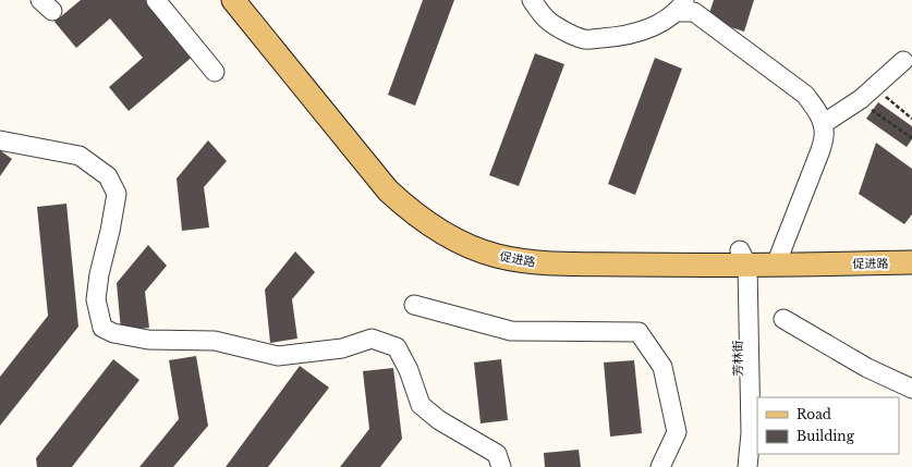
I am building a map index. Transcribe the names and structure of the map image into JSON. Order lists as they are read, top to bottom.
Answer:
{
  "streets": {
    "main road": ["促进路"],
    "street": ["芳林街"]
  },
  "crossings": [
    ["促进路", "芳林街"]
  ],
  "legend": ["Road", "Building"]
}
